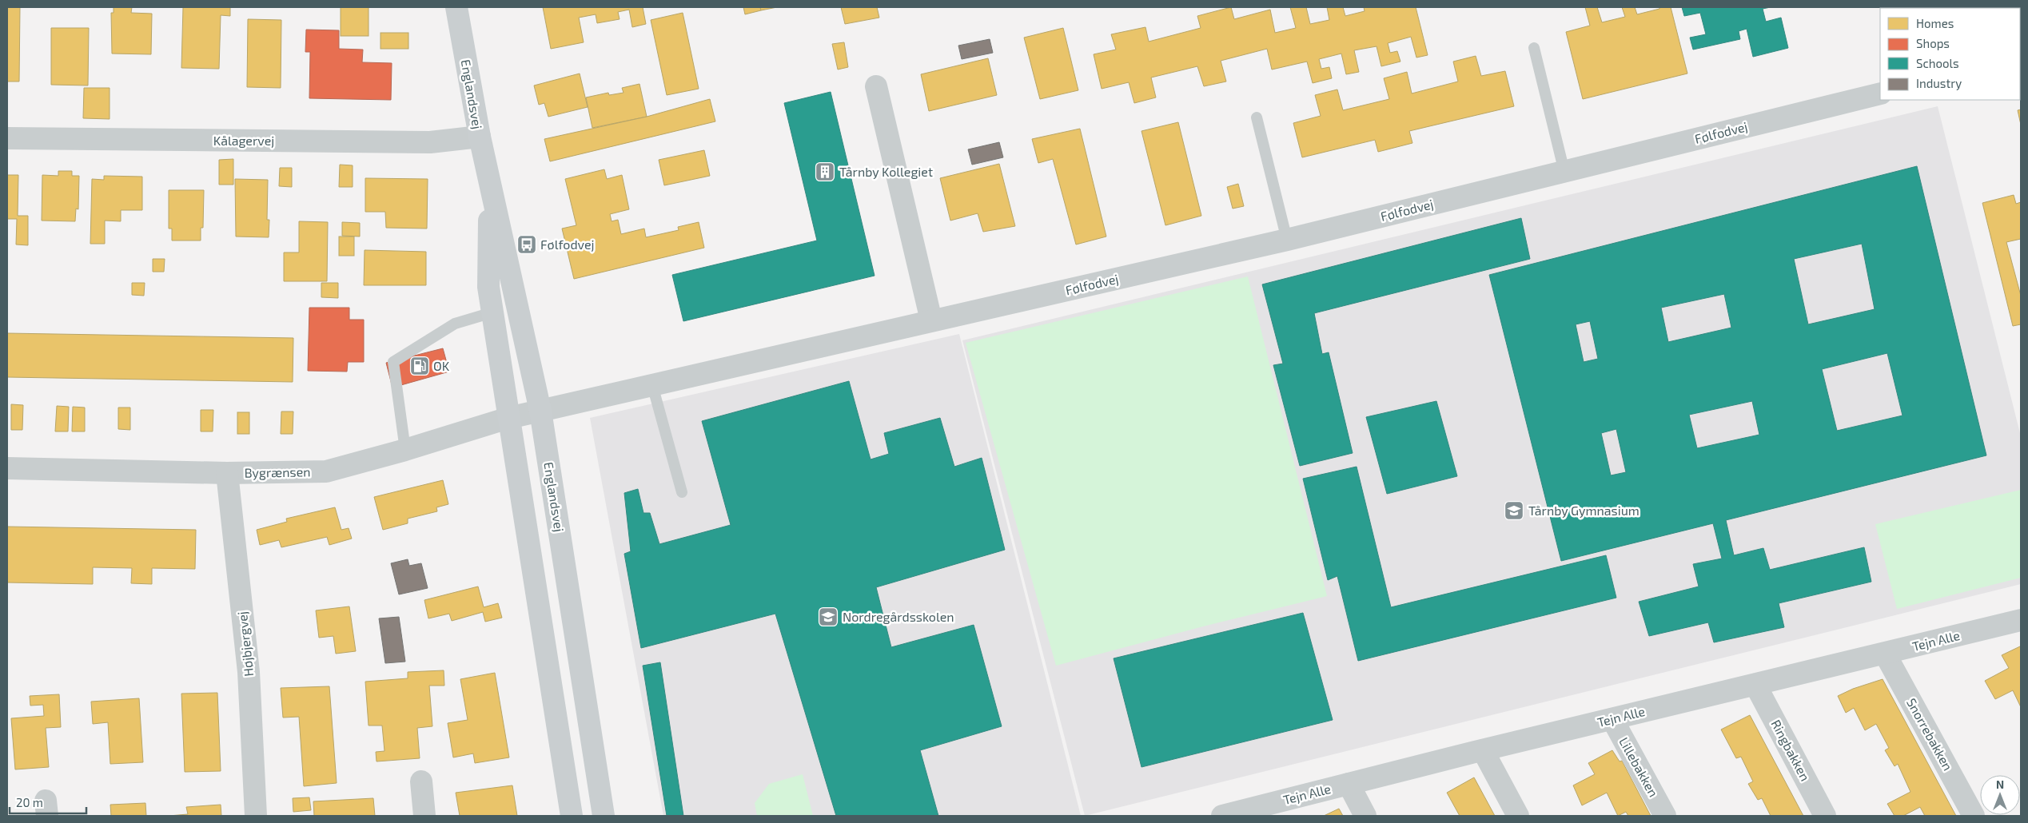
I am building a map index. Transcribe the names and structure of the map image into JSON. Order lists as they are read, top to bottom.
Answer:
{
  "streets": {
    "street": [
      "Englandsvej",
      "Følfodvej",
      "Kålagervej",
      "Bygrænsen",
      "Tejn Alle",
      "Højbjergvej",
      "Snorrebakken",
      "Ringbakken",
      "Lillebakken"
    ]
  },
  "crossings": [
    ["Englandsvej", "Følfodvej"],
    ["Englandsvej", "Kålagervej"],
    ["Englandsvej", "Bygrænsen"],
    ["Følfodvej", "Bygrænsen"],
    ["Bygrænsen", "Højbjergvej"],
    ["Tejn Alle", "Snorrebakken"],
    ["Tejn Alle", "Ringbakken"],
    ["Tejn Alle", "Lillebakken"]
  ],
  "places": {
    "building": ["Tårnby Kollegiet"],
    "bus stop": ["Følfodvej"],
    "fuel station": ["OK"],
    "school or university": ["Tårnby Gymnasium", "Nordregårdsskolen"]
  },
  "legend": [
    "Homes",
    "Shops",
    "Schools",
    "Industry"
  ],
  "scale_bar": "20 m",
  "north": "top"
}
